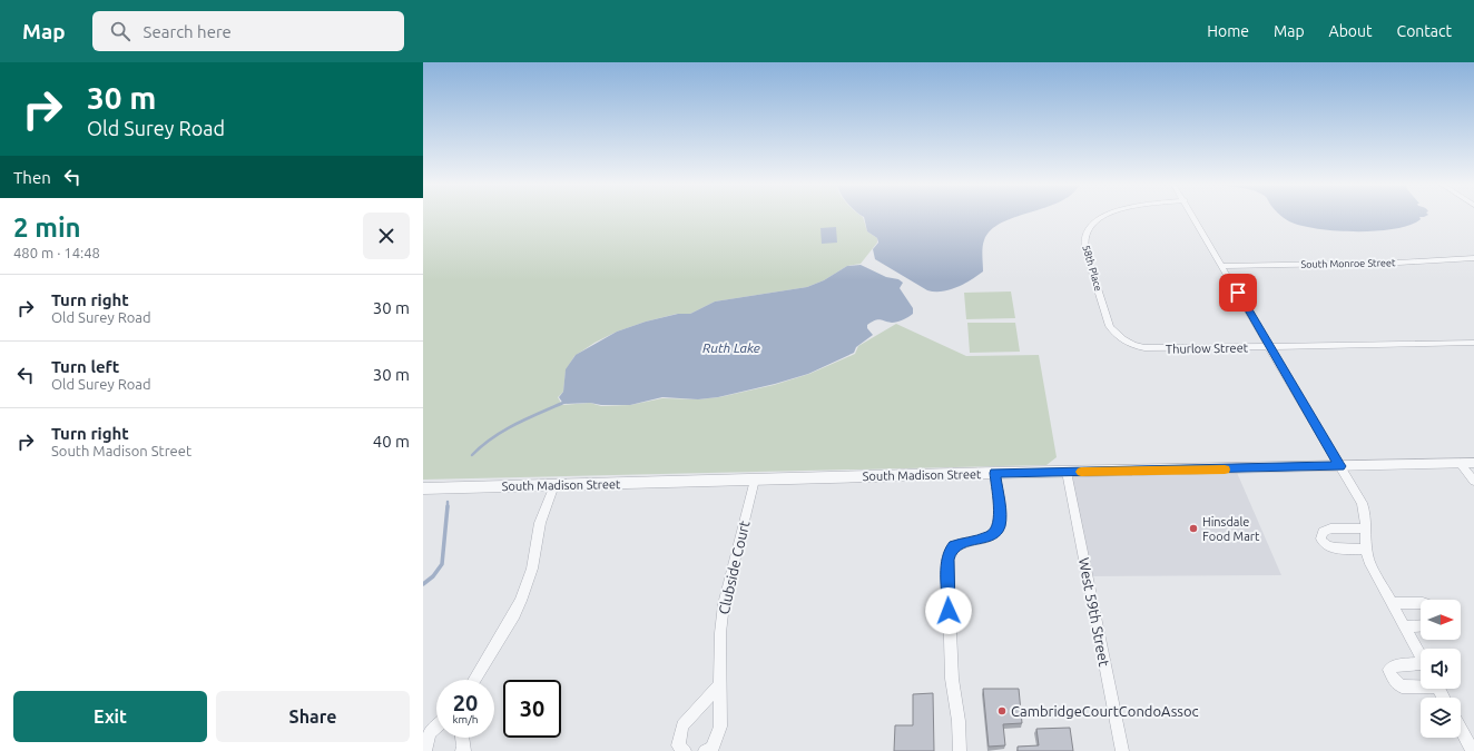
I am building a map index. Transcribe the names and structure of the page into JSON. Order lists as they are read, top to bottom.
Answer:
{
  "streets": {
    "street": [
      "South Monroe Street",
      "58th Place",
      "Thurlow Street",
      "South Madison Street",
      "Clubside Court",
      "West 59th Street"
    ]
  },
  "crossings": [
    ["58th Place", "Thurlow Street"],
    ["South Madison Street", "Clubside Court"],
    ["South Madison Street", "West 59th Street"]
  ],
  "water": ["Ruth Lake"],
  "places": ["Hinsdale Food Mart", "CambridgeCourtCondoAssoc"],
  "north": "right",
  "page": {
    "header": "Map",
    "search": "Search here",
    "nav": [
      "Home",
      "Map",
      "About",
      "Contact"
    ],
    "turn": ["30 m", "Old Surey Road"],
    "then": "Then",
    "heading": ["2 min", "480 m · 14:48"],
    "list": [
      {
        "name": "Turn right",
        "note": "Old Surey Road",
        "value": "30 m"
      },
      {
        "name": "Turn left",
        "note": "Old Surey Road",
        "value": "30 m"
      },
      {
        "name": "Turn right",
        "note": "South Madison Street",
        "value": "40 m"
      }
    ],
    "speed": "20 km/h",
    "limit": "30",
    "buttons": ["Exit", "Share"]
  }
}
